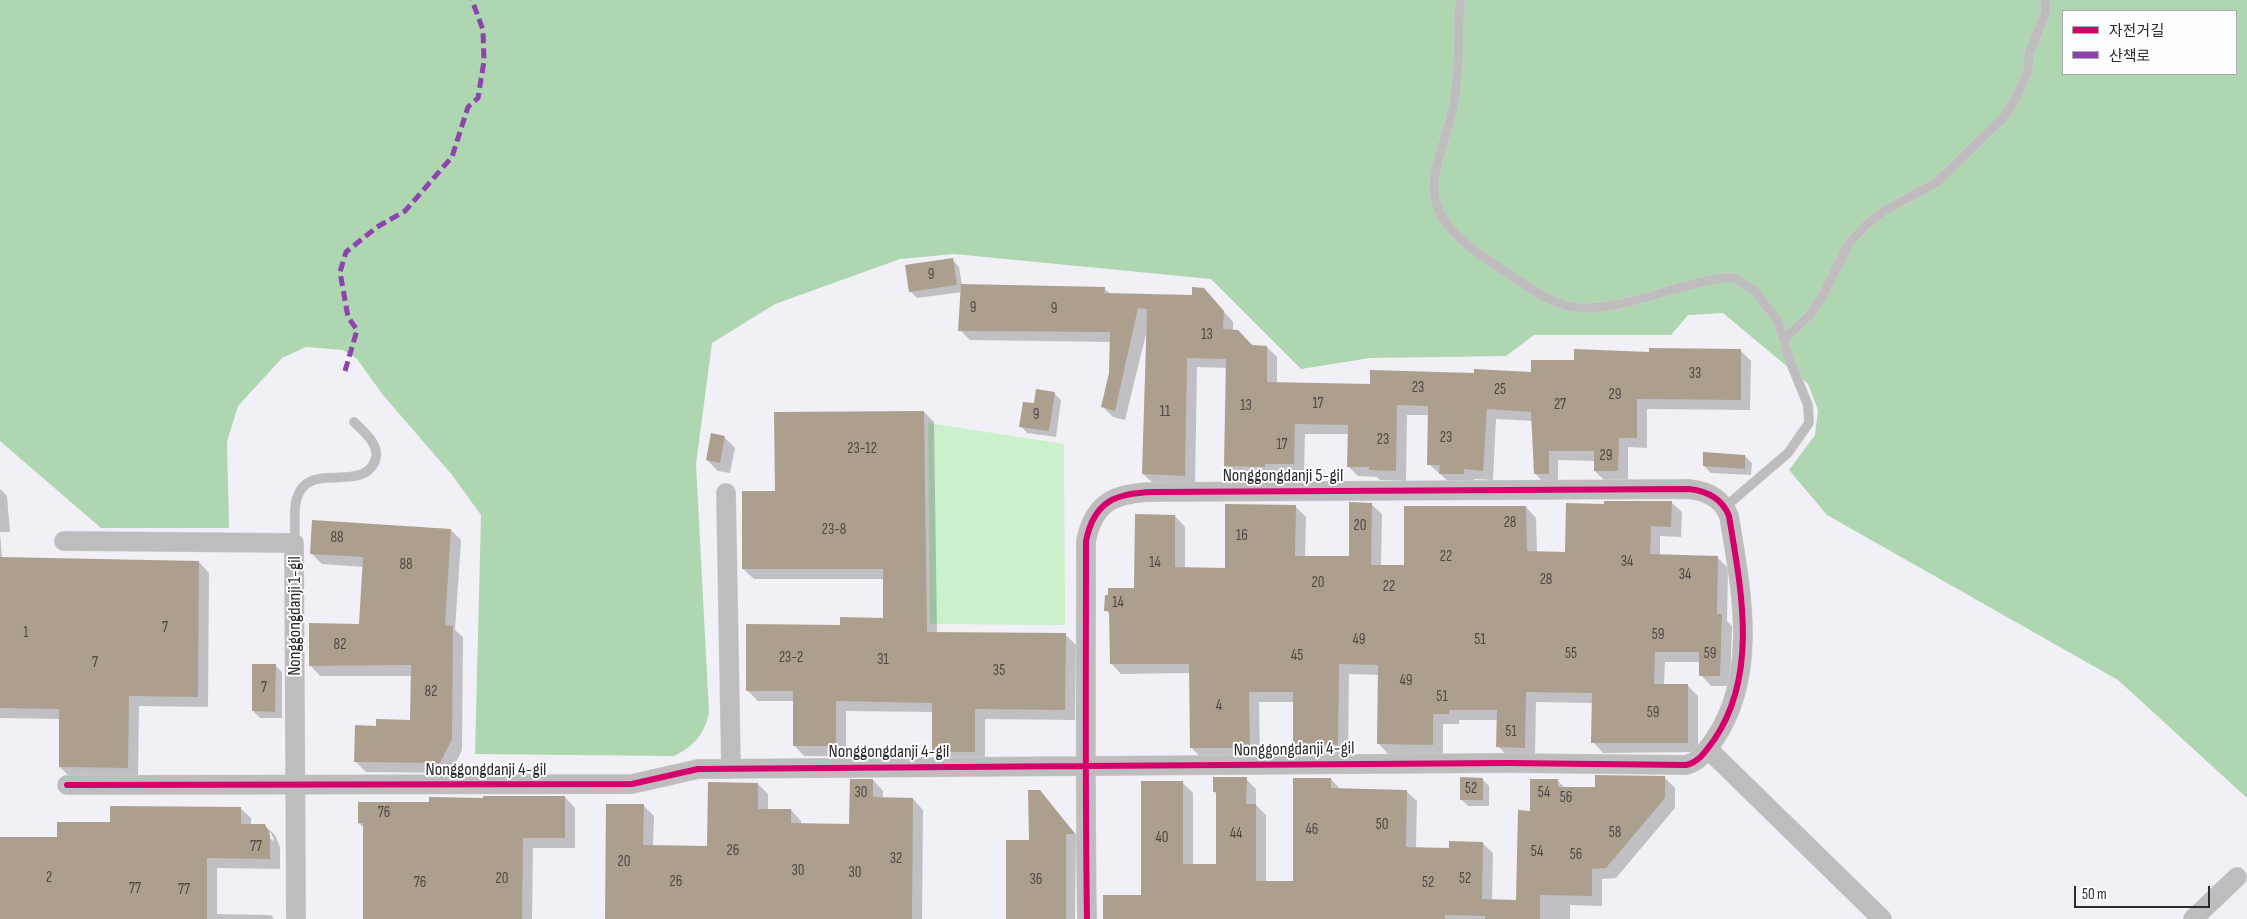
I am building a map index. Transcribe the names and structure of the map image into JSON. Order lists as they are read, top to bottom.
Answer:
{
  "streets": {
    "street": ["Nonggongdanji 5-gil", "Nonggongdanji 1-gil", "Nonggongdanji 4-gil"]
  },
  "crossings": [
    ["Nonggongdanji 5-gil", "Nonggongdanji 4-gil"],
    ["Nonggongdanji 1-gil", "Nonggongdanji 4-gil"]
  ],
  "house_numbers": [
    "9",
    "9",
    "9",
    "13",
    "33",
    "23",
    "25",
    "29",
    "17",
    "27",
    "13",
    "11",
    "9",
    "23",
    "23",
    "17",
    "23-12",
    "29",
    "28",
    "20",
    "23-8",
    "16",
    "88",
    "22",
    "34",
    "14",
    "88",
    "34",
    "28",
    "20",
    "22",
    "14",
    "7",
    "1",
    "59",
    "49",
    "51",
    "82",
    "55",
    "59",
    "45",
    "23-2",
    "31",
    "7",
    "35",
    "49",
    "7",
    "82",
    "51",
    "4",
    "59",
    "51",
    "52",
    "30",
    "54",
    "56",
    "76",
    "50",
    "46",
    "58",
    "44",
    "40",
    "77",
    "26",
    "54",
    "56",
    "32",
    "20",
    "30",
    "30",
    "2",
    "20",
    "52",
    "36",
    "26",
    "76",
    "52",
    "77",
    "77"
  ],
  "legend": ["자전거길", "산책로"],
  "scale_bar": "50 m"
}
